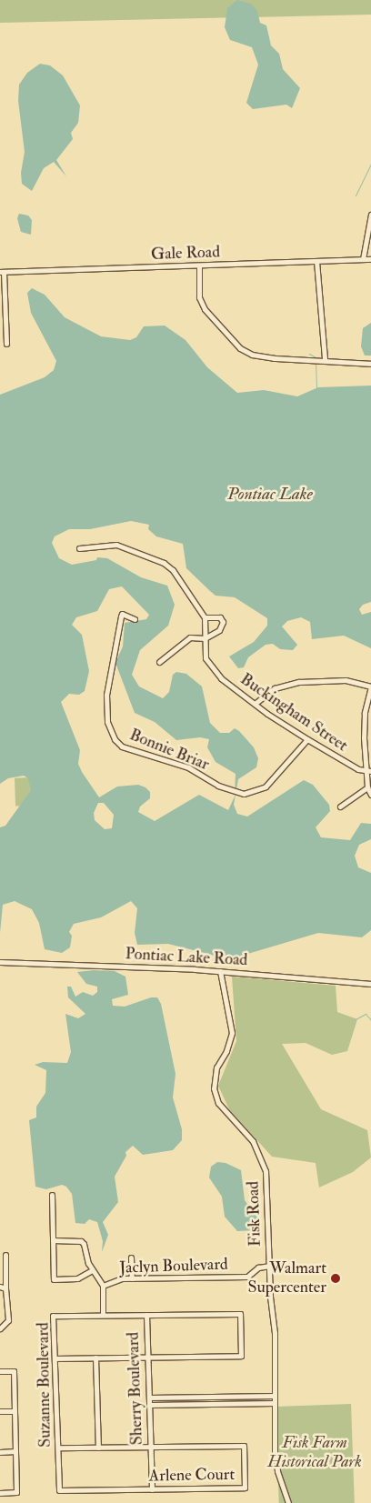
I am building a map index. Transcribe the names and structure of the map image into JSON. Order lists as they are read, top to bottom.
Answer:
{
  "streets": {
    "street": [
      "Gale Road",
      "Buckingham Street",
      "Bonnie Briar",
      "Pontiac Lake Road",
      "Fisk Road",
      "Jaclyn Boulevard",
      "Suzanne Boulevard",
      "Sherry Boulevard",
      "Arlene Court"
    ]
  },
  "crossings": [
    ["Buckingham Street", "Bonnie Briar"],
    ["Pontiac Lake Road", "Fisk Road"],
    ["Fisk Road", "Jaclyn Boulevard"],
    ["Suzanne Boulevard", "Sherry Boulevard"],
    ["Suzanne Boulevard", "Arlene Court"],
    ["Sherry Boulevard", "Arlene Court"]
  ],
  "water": ["Pontiac Lake"],
  "parks": ["Fisk Farm Historical Park"],
  "places": ["Walmart Supercenter"]
}
